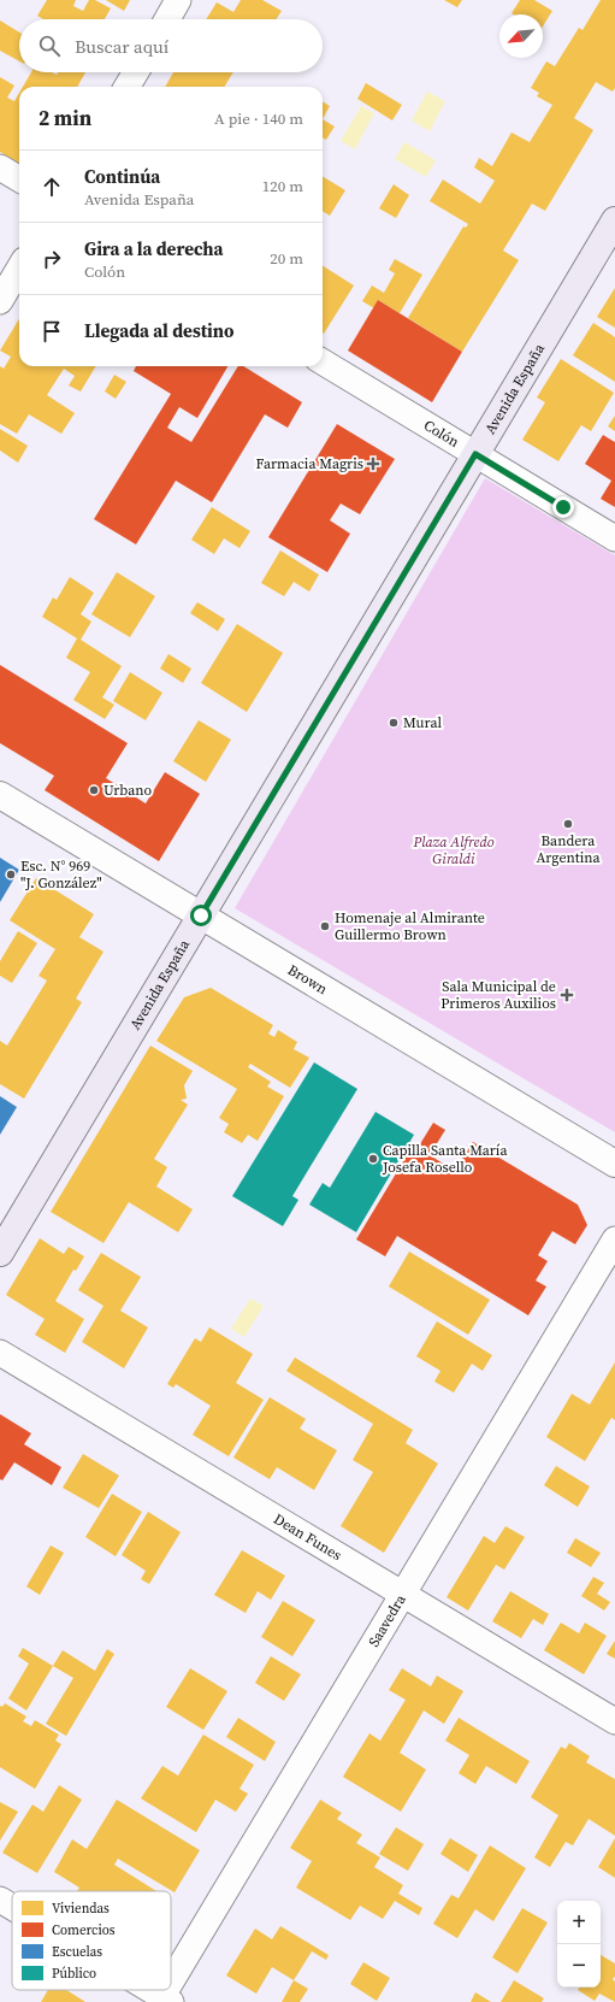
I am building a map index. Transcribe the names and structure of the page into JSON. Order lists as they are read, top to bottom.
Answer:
{
  "streets": {
    "main road": ["Avenida España"],
    "street": [
      "Colón",
      "Brown",
      "Dean Funes",
      "Saavedra"
    ]
  },
  "crossings": [
    ["Avenida España", "Colón"],
    ["Avenida España", "Brown"],
    ["Dean Funes", "Saavedra"]
  ],
  "parks": ["Plaza Alfredo Giraldi"],
  "places": {
    "health": ["Farmacia Magris", "Sala Municipal de Primeros Auxilios"],
    "other": [
      "Mural",
      "Urbano",
      "Bandera Argentina",
      "Esc. N° 969 \"J. González\"",
      "Homenaje al Almirante Guillermo Brown",
      "Capilla Santa María Josefa Rosello"
    ]
  },
  "legend": [
    "Viviendas",
    "Comercios",
    "Escuelas",
    "Público"
  ],
  "north": "bottom left",
  "page": {
    "search": "Buscar aquí",
    "heading": ["2 min", "A pie · 140 m"],
    "list": [
      ["Continúa", "Avenida España", "120 m"],
      ["Gira a la derecha", "Colón", "20 m"],
      "Llegada al destino"
    ],
    "map_buttons": ["+", "−"]
  }
}
